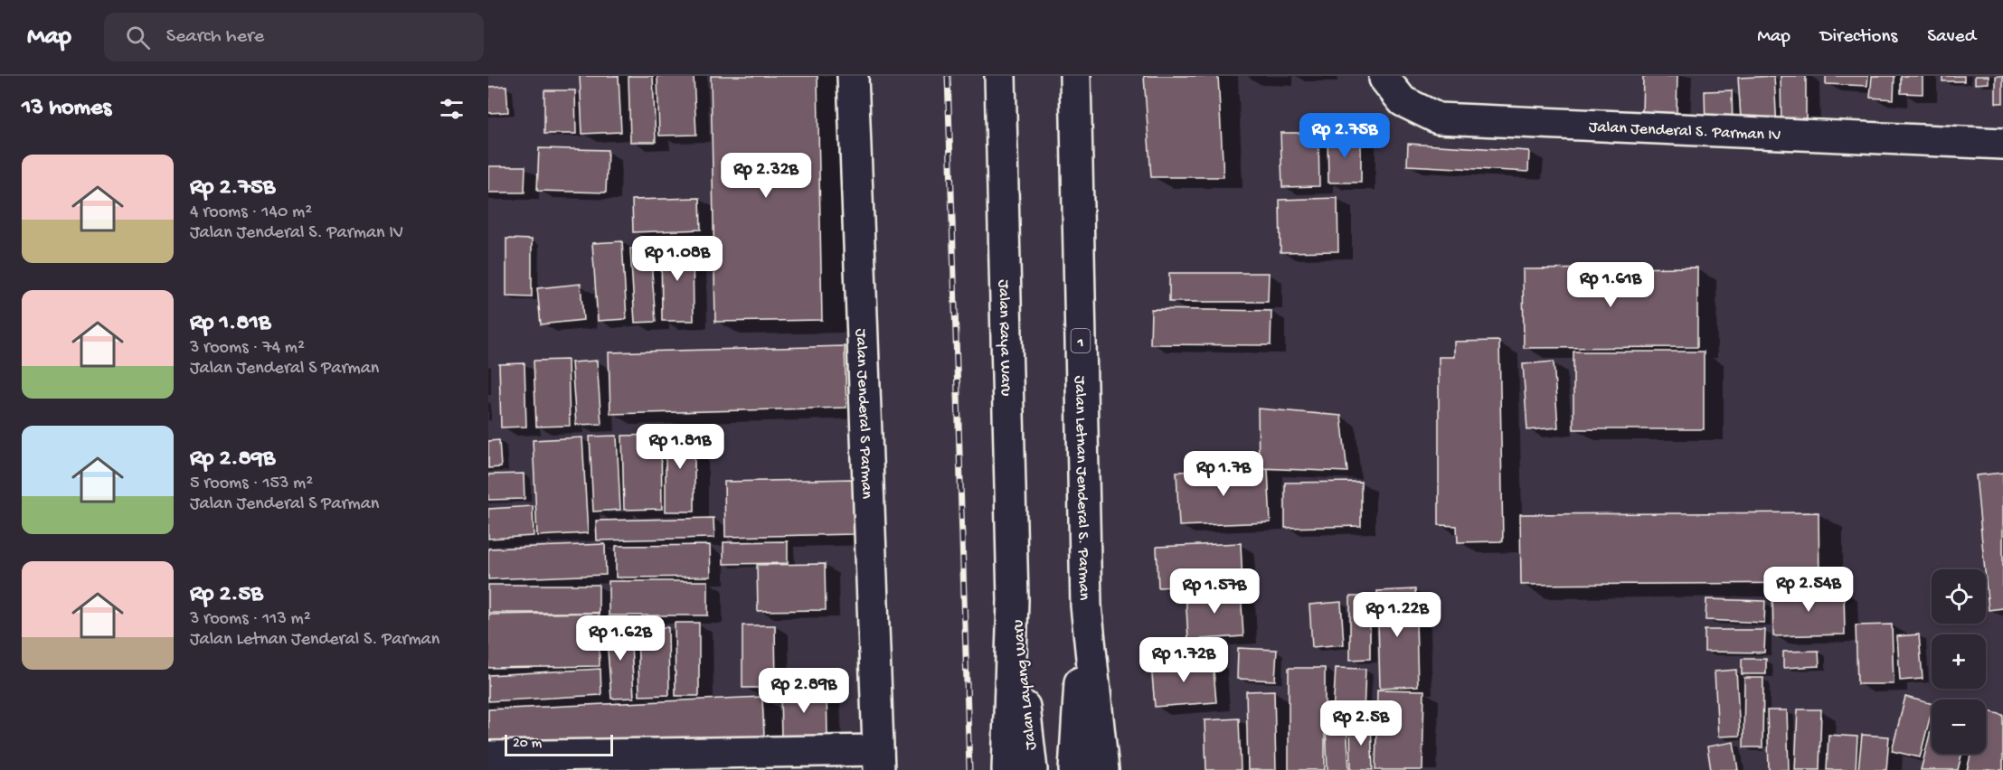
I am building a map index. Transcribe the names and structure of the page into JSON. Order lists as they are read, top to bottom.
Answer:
{
  "streets": {
    "main road": [
      "Jalan Jenderal S. Parman IV",
      "Jalan Raya Waru",
      "1",
      "Jalan Jenderal S Parman",
      "Jalan Letnan Jenderal S. Parman",
      "Jalan Layang Waru"
    ]
  },
  "crossings": [
    ["Jalan Raya Waru", "Jalan Layang Waru"],
    ["1", "Jalan Letnan Jenderal S. Parman"]
  ],
  "scale_bar": "20 m",
  "page": {
    "header": "Map",
    "search": "Search here",
    "nav": ["Map", "Directions", "Saved"],
    "heading": "13 homes",
    "price": [
      "Rp 2.75B",
      "Rp 2.32B",
      "Rp 1.08B",
      "Rp 1.61B",
      "Rp 1.81B",
      "Rp 1.7B",
      "Rp 2.54B",
      "Rp 1.57B",
      "Rp 1.22B",
      "Rp 1.62B",
      "Rp 1.72B",
      "Rp 2.89B",
      "Rp 2.5B"
    ],
    "list": [
      {
        "name": "Rp 2.75B",
        "note": "4 rooms · 140 m² · Jalan Jenderal S. Parman IV"
      },
      {
        "name": "Rp 1.81B",
        "note": "3 rooms · 74 m² · Jalan Jenderal S Parman"
      },
      {
        "name": "Rp 2.89B",
        "note": "5 rooms · 153 m² · Jalan Jenderal S Parman"
      },
      {
        "name": "Rp 2.5B",
        "note": "3 rooms · 113 m² · Jalan Letnan Jenderal S. Parman"
      }
    ],
    "map_buttons": ["+", "−"],
    "scale": "20 m"
  }
}
